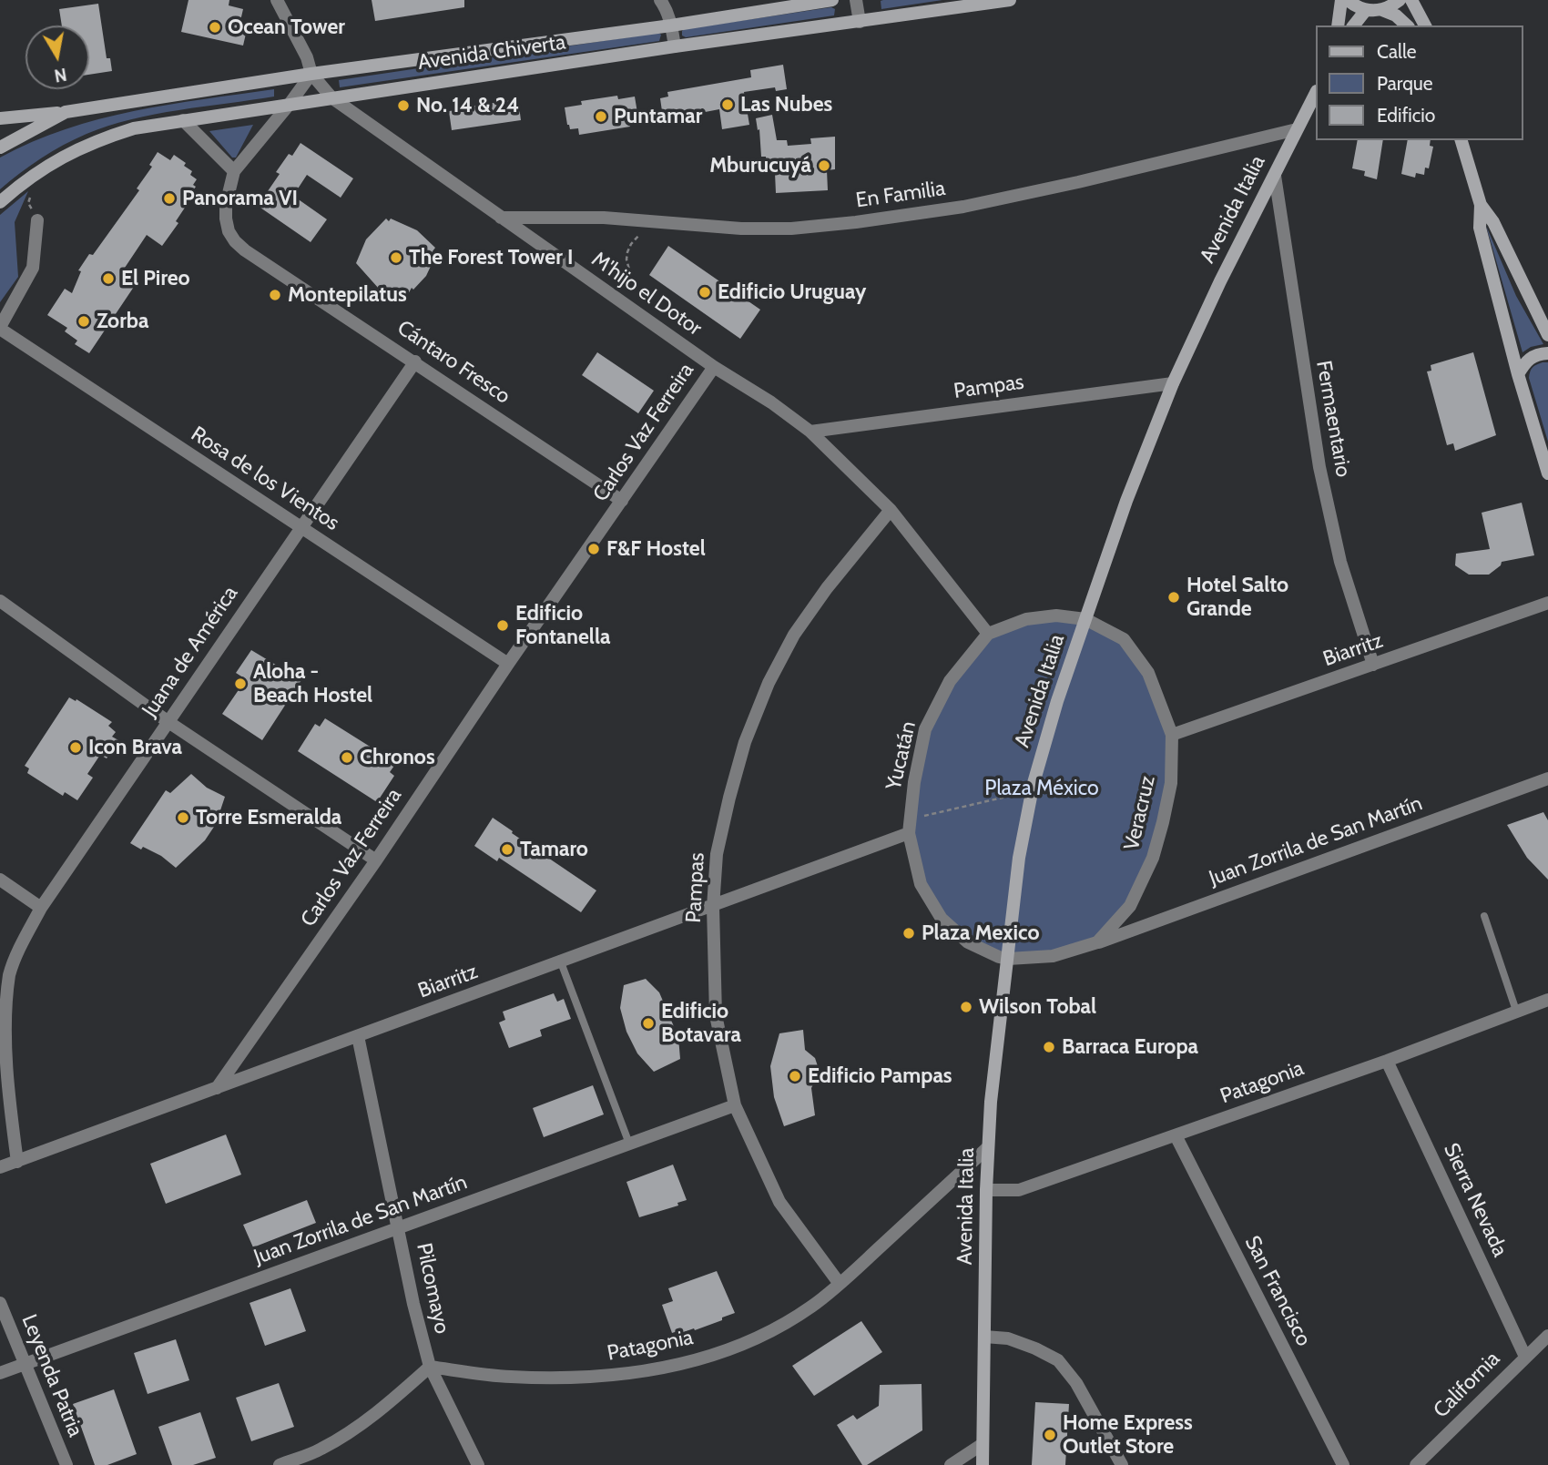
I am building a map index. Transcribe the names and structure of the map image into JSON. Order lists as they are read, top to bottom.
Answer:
{
  "streets": {
    "street": [
      "Avenida Chiverta",
      "En Familia",
      "Avenida Italia",
      "M'hijo el Dotor",
      "Cántaro Fresco",
      "Pampas",
      "Fermaentario",
      "Carlos Vaz Ferreira",
      "Rosa de los Vientos",
      "Biarritz",
      "Juana de América",
      "Yucatán",
      "Veracruz",
      "Juan Zorrila de San Martín",
      "Patagonia",
      "Sierra Nevada",
      "Pilcomayo",
      "San Francisco",
      "Leyenda Patria",
      "California"
    ]
  },
  "crossings": [
    ["Avenida Chiverta", "M'hijo el Dotor"],
    ["Avenida Chiverta", "Cántaro Fresco"],
    ["En Familia", "Avenida Italia"],
    ["En Familia", "M'hijo el Dotor"],
    ["Avenida Italia", "Pampas"],
    ["Avenida Italia", "Fermaentario"],
    ["Avenida Italia", "Yucatán"],
    ["Avenida Italia", "Veracruz"],
    ["Avenida Italia", "Patagonia"],
    ["M'hijo el Dotor", "Cántaro Fresco"],
    ["M'hijo el Dotor", "Pampas"],
    ["M'hijo el Dotor", "Carlos Vaz Ferreira"],
    ["M'hijo el Dotor", "Yucatán"],
    ["Cántaro Fresco", "Carlos Vaz Ferreira"],
    ["Cántaro Fresco", "Juana de América"],
    ["Pampas", "Biarritz"],
    ["Pampas", "Juan Zorrila de San Martín"],
    ["Pampas", "Patagonia"],
    ["Fermaentario", "Biarritz"],
    ["Carlos Vaz Ferreira", "Rosa de los Vientos"],
    ["Carlos Vaz Ferreira", "Biarritz"],
    ["Rosa de los Vientos", "Juana de América"],
    ["Biarritz", "Juana de América"],
    ["Biarritz", "Yucatán"],
    ["Biarritz", "Veracruz"],
    ["Biarritz", "Pilcomayo"],
    ["Veracruz", "Juan Zorrila de San Martín"],
    ["Juan Zorrila de San Martín", "Pilcomayo"],
    ["Juan Zorrila de San Martín", "Leyenda Patria"],
    ["Patagonia", "Sierra Nevada"],
    ["Patagonia", "Pilcomayo"],
    ["Patagonia", "San Francisco"],
    ["Sierra Nevada", "California"]
  ],
  "parks": ["Plaza México"],
  "places": [
    "Ocean Tower",
    "Las Nubes",
    "No. 14 & 24",
    "Puntamar",
    "Mburucuyá",
    "Panorama VI",
    "The Forest Tower I",
    "El Pireo",
    "Edificio Uruguay",
    "Montepilatus",
    "Zorba",
    "F&F Hostel",
    "Hotel Salto Grande",
    "Edificio Fontanella",
    "Aloha - Beach Hostel",
    "Icon Brava",
    "Chronos",
    "Torre Esmeralda",
    "Tamaro",
    "Plaza Mexico",
    "Wilson Tobal",
    "Edificio Botavara",
    "Barraca Europa",
    "Edificio Pampas",
    "Home Express Outlet Store"
  ],
  "legend": ["Calle", "Parque", "Edificio"],
  "north": "bottom"
}
